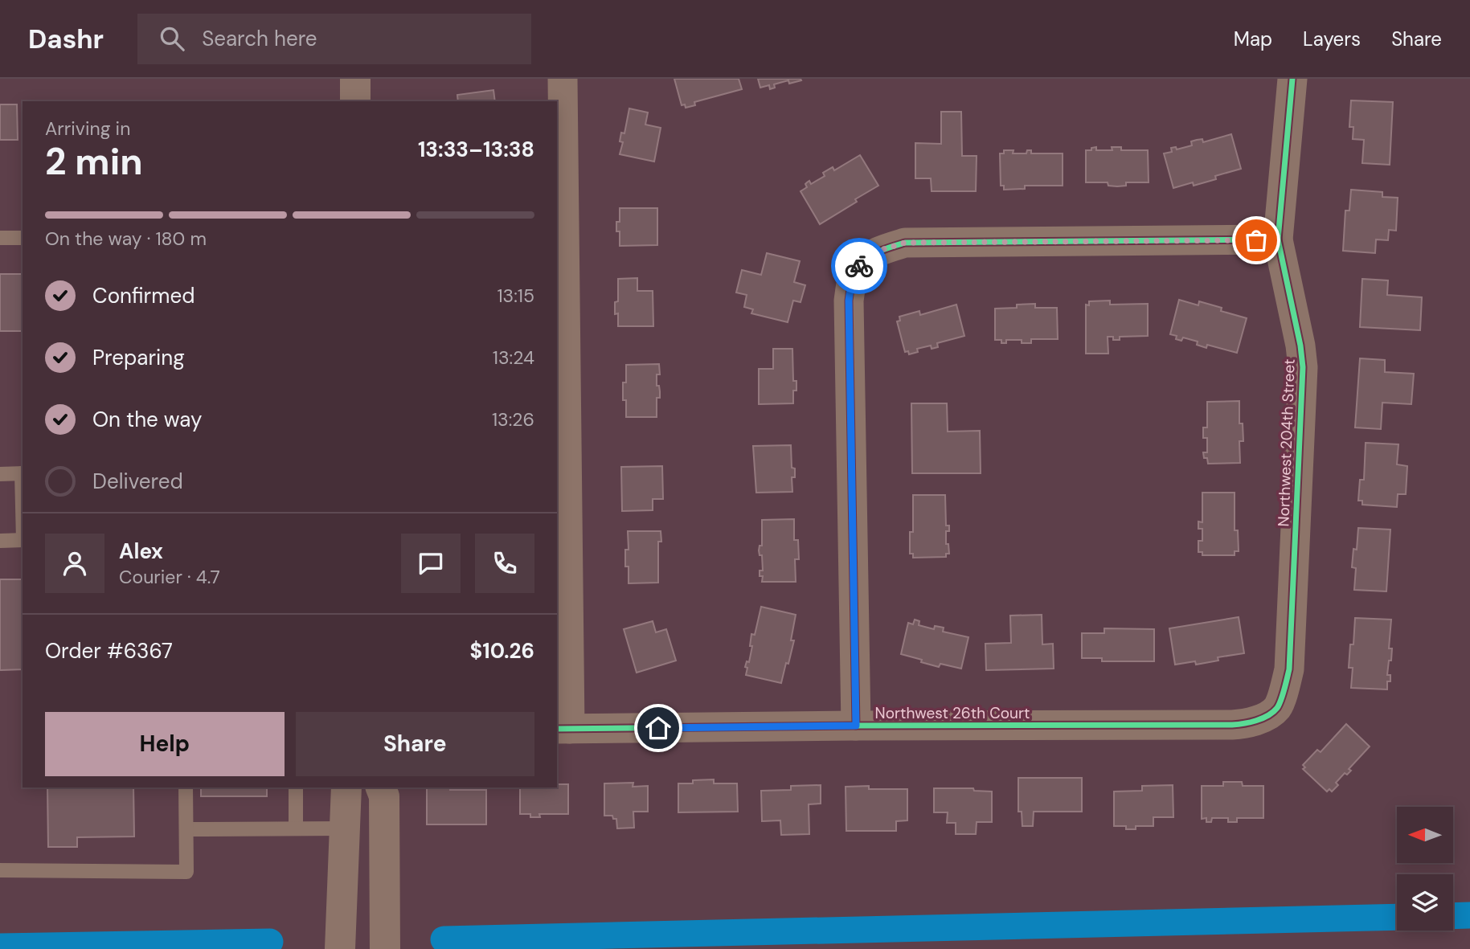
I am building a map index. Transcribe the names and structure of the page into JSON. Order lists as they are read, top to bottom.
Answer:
{
  "streets": {
    "street": ["Northwest 204th Street", "Northwest 26th Court"]
  },
  "crossings": [
    ["Northwest 204th Street", "Northwest 26th Court"]
  ],
  "north": "left",
  "page": {
    "header": "Dashr",
    "search": "Search here",
    "nav": ["Map", "Layers", "Share"],
    "heading": ["2 min", "Arriving in", "13:33–13:38"],
    "panel": [
      "Alex",
      "Courier · 4.7",
      "Order #6367",
      "$10.26"
    ],
    "bar": "On the way · 180 m",
    "list": [
      ["Confirmed", "13:15"],
      ["Preparing", "13:24"],
      ["On the way", "13:26"],
      "Delivered"
    ],
    "buttons": ["Help", "Share"]
  }
}
